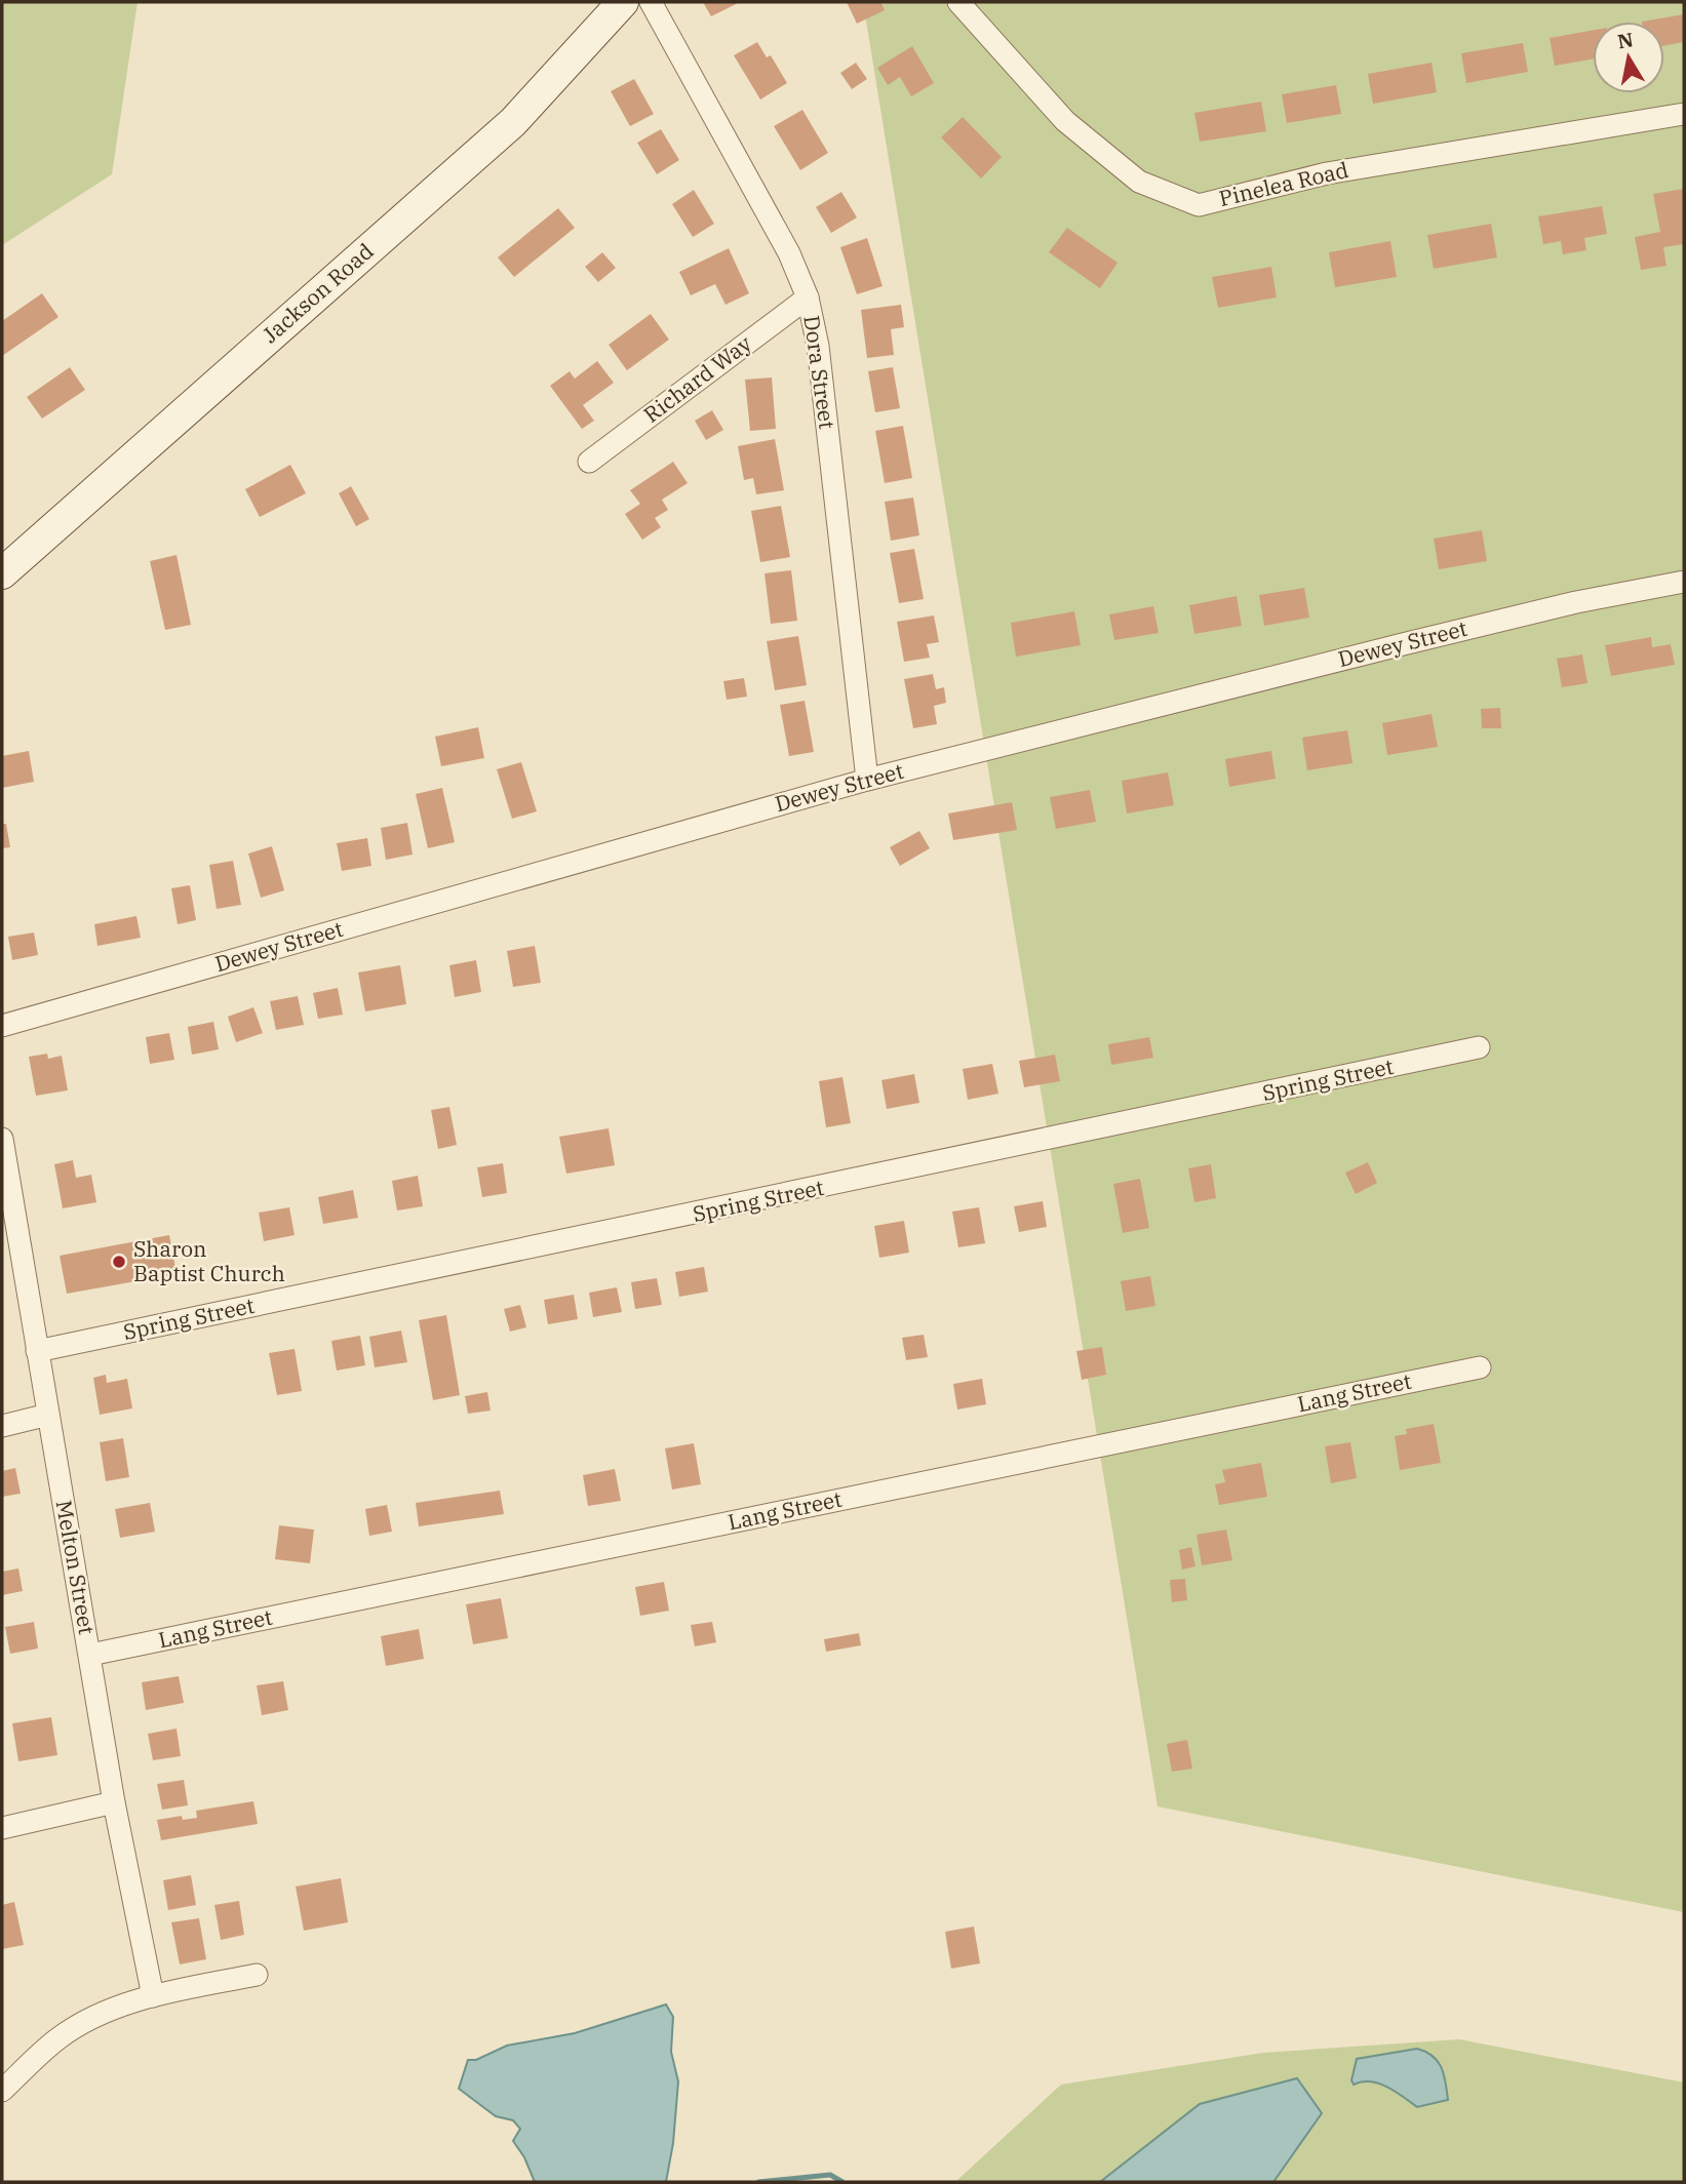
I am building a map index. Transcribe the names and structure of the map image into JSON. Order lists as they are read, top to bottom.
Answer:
{
  "streets": {
    "main road": ["Jackson Road"],
    "street": [
      "Pinelea Road",
      "Dora Street",
      "Richard Way",
      "Dewey Street",
      "Spring Street",
      "Lang Street",
      "Melton Street"
    ]
  },
  "crossings": [
    ["Dora Street", "Richard Way"],
    ["Dora Street", "Dewey Street"],
    ["Spring Street", "Melton Street"],
    ["Lang Street", "Melton Street"]
  ],
  "places": ["Sharon Baptist Church"],
  "north": "top"
}
